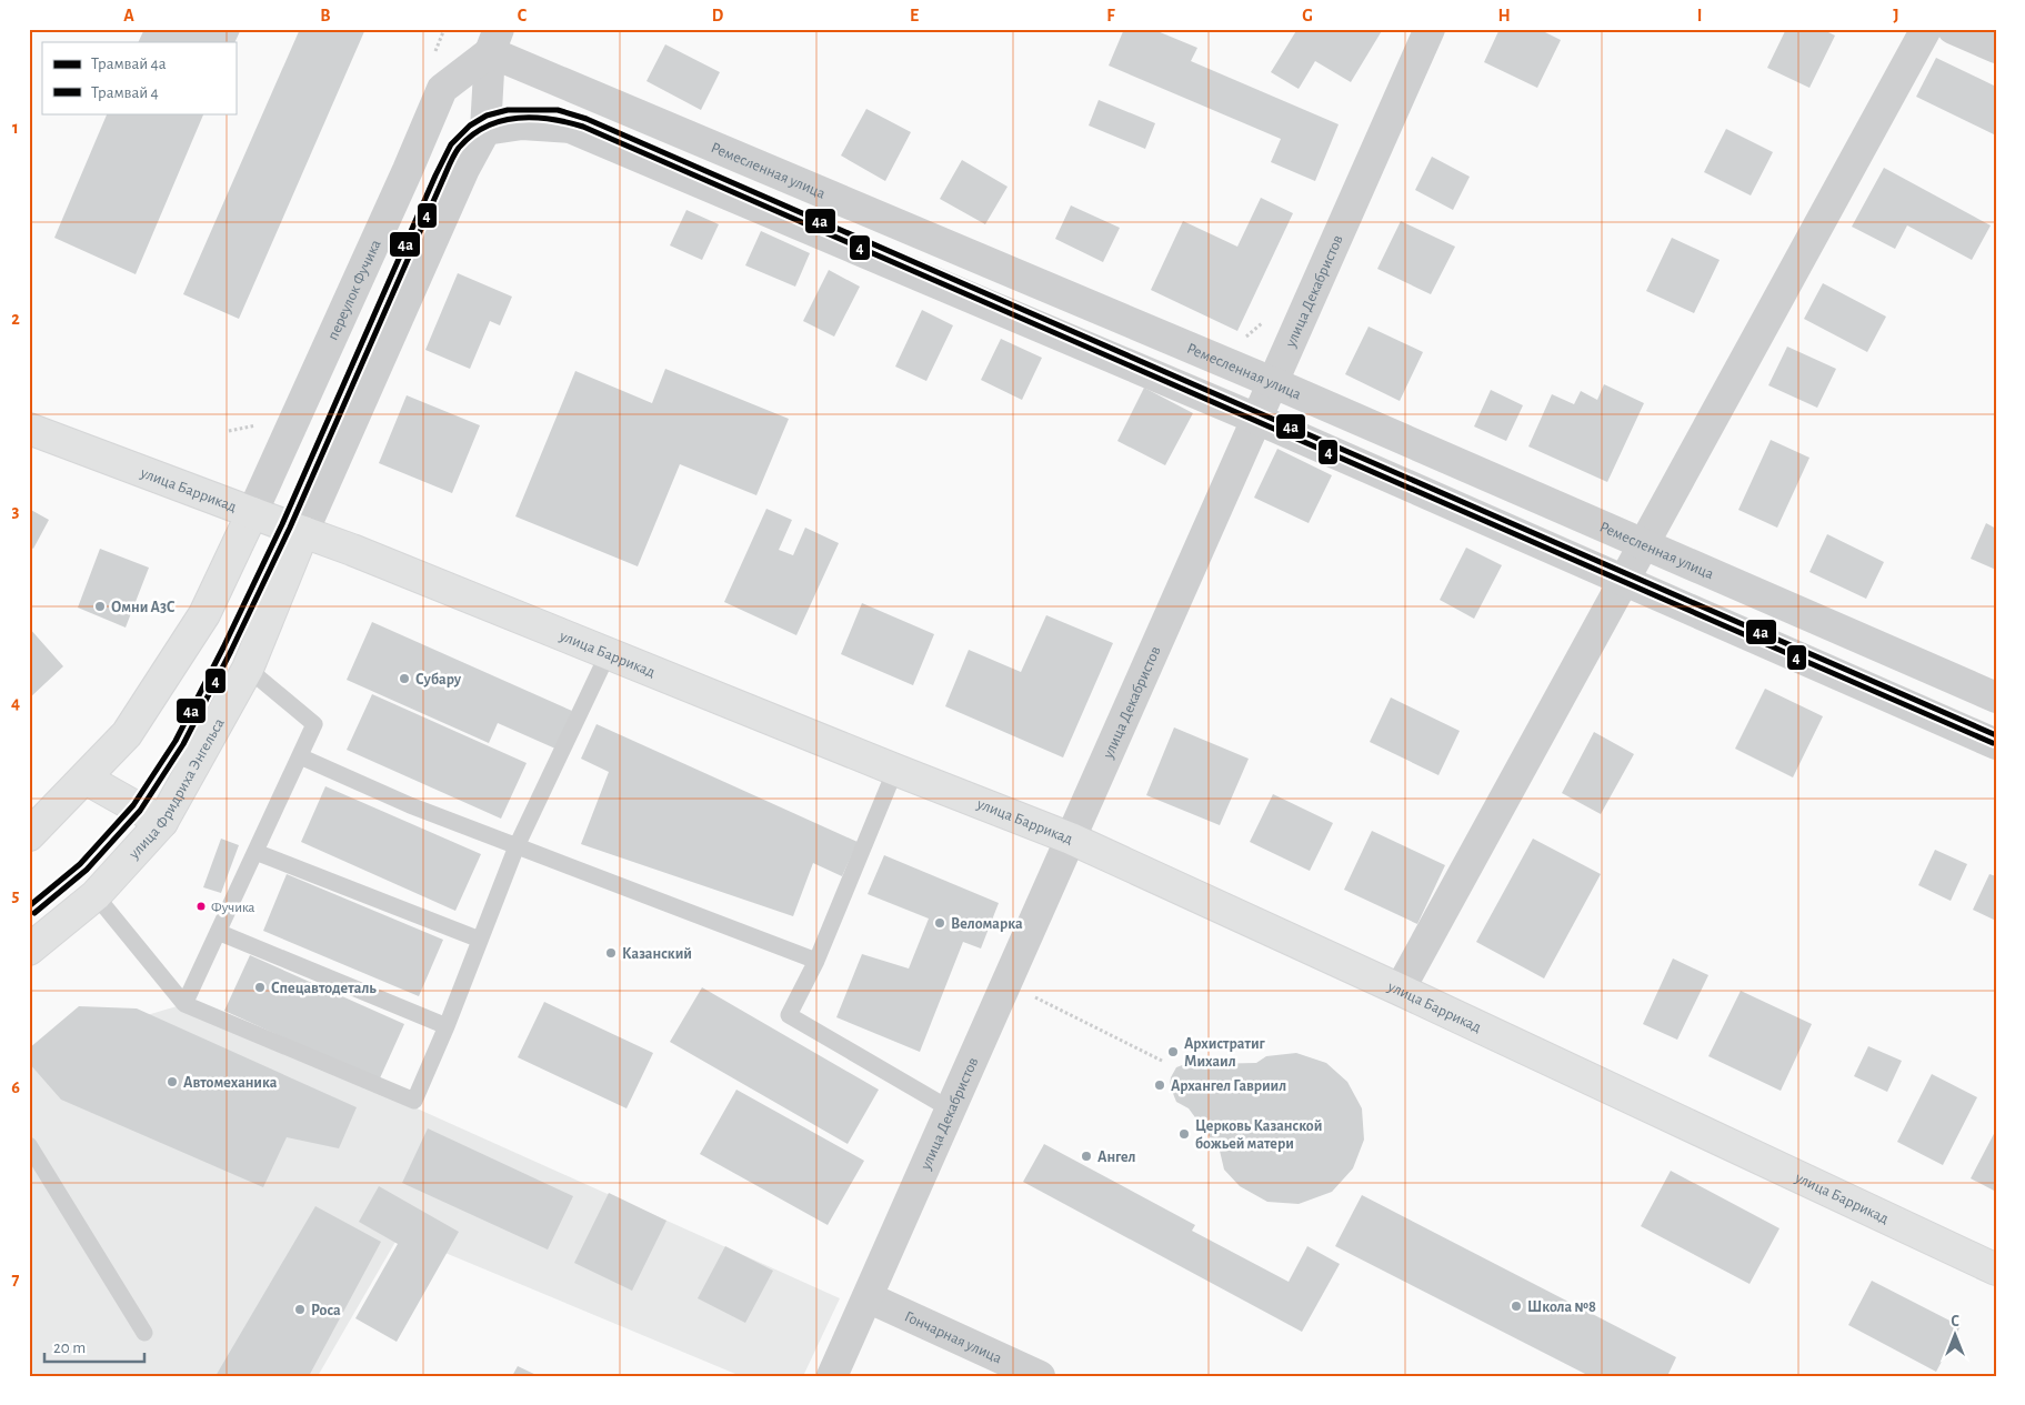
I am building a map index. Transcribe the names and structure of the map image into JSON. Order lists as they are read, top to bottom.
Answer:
{
  "streets": {
    "main road": ["улица Баррикад", "улица Фридриха Энгельса"],
    "street": [
      "Ремесленная улица",
      "переулок Фучика",
      "улица Декабристов",
      "Гончарная улица"
    ]
  },
  "crossings": [
    ["Ремесленная улица", "переулок Фучика"],
    ["Ремесленная улица", "улица Декабристов"],
    ["переулок Фучика", "улица Баррикад"],
    ["улица Декабристов", "улица Баррикад"],
    ["улица Декабристов", "Гончарная улица"],
    ["улица Баррикад", "улица Фридриха Энгельса"]
  ],
  "places": [
    "Омни A3C",
    "Субару",
    "Фучика",
    "Веломарка",
    "Казанский",
    "Спецавтодеталь",
    "Архистратиг Михаил",
    "Автомеханика",
    "Архангел Гавриил",
    "Церковь Казанской божьей матери",
    "Ангел",
    "Школа №8",
    "Роса"
  ],
  "lines": ["tram line 4a", "tram line 4"],
  "legend": ["Трамвай 4a", "Трамвай 4"],
  "scale_bar": "20 m",
  "north": "top",
  "grid": {
    "columns": [
      "A",
      "B",
      "C",
      "D",
      "E",
      "F",
      "G",
      "H",
      "I",
      "J"
    ],
    "rows": [
      "1",
      "2",
      "3",
      "4",
      "5",
      "6",
      "7"
    ]
  }
}
